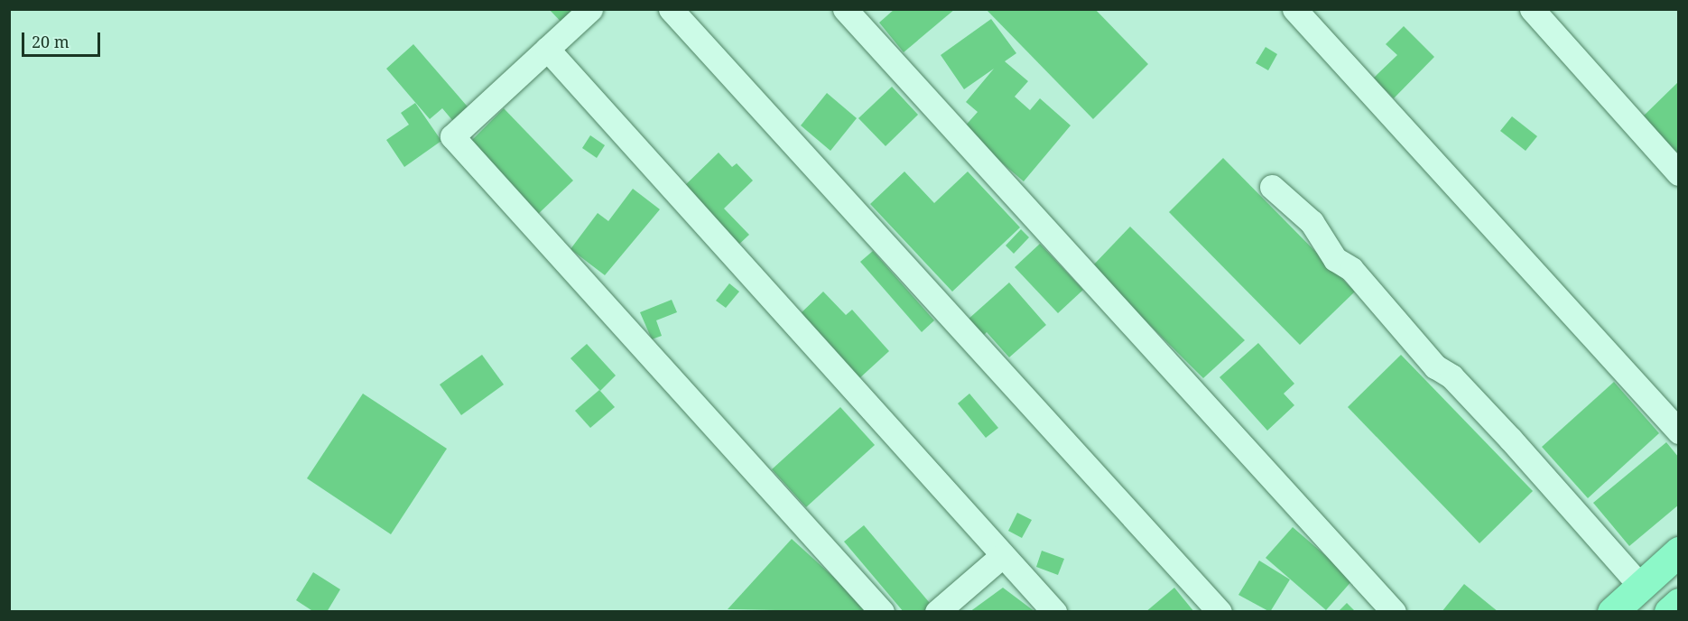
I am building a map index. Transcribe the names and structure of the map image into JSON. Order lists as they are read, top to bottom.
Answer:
{
  "scale_bar": "20 m"
}
